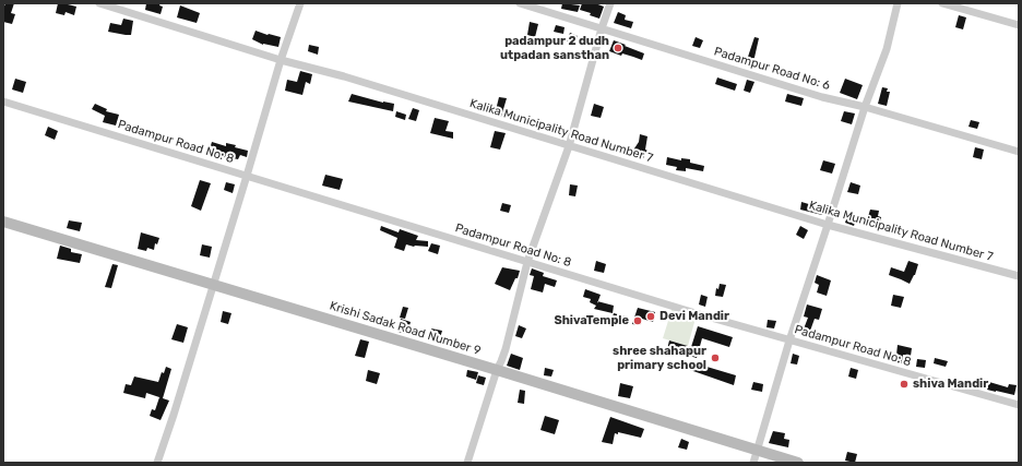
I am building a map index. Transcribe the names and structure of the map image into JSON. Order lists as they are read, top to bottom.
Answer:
{
  "streets": {
    "street": [
      "Padampur Road No: 6",
      "Kalika Municipality Road Number 7",
      "Padampur Road No: 8",
      "Krishi Sadak Road Number 9"
    ]
  },
  "places": [
    "padampur 2 dudh utpadan sansthan",
    "Devi Mandir",
    "ShivaTemple",
    "shree shahapur primary school",
    "shiva Mandir"
  ]
}
